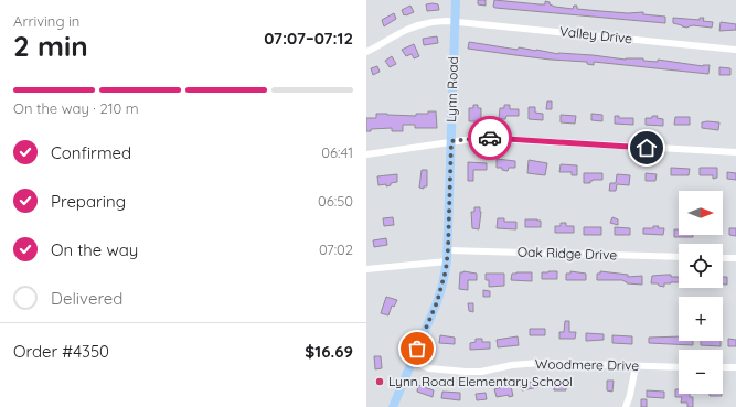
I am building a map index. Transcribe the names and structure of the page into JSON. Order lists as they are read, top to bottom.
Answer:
{
  "streets": {
    "main road": ["Lynn Road"],
    "street": ["Valley Drive", "Oak Ridge Drive", "Woodmere Drive"]
  },
  "crossings": [
    ["Valley Drive", "Lynn Road"],
    ["Lynn Road", "Oak Ridge Drive"],
    ["Lynn Road", "Woodmere Drive"]
  ],
  "places": ["Lynn Road Elementary School"],
  "north": "right",
  "page": {
    "heading": ["2 min", "Arriving in", "07:07–07:12"],
    "panel": ["Order #4350", "$16.69"],
    "bar": "On the way · 210 m",
    "list": [
      ["Confirmed", "06:41"],
      ["Preparing", "06:50"],
      ["On the way", "07:02"],
      "Delivered"
    ],
    "map_buttons": ["+", "−"]
  }
}
